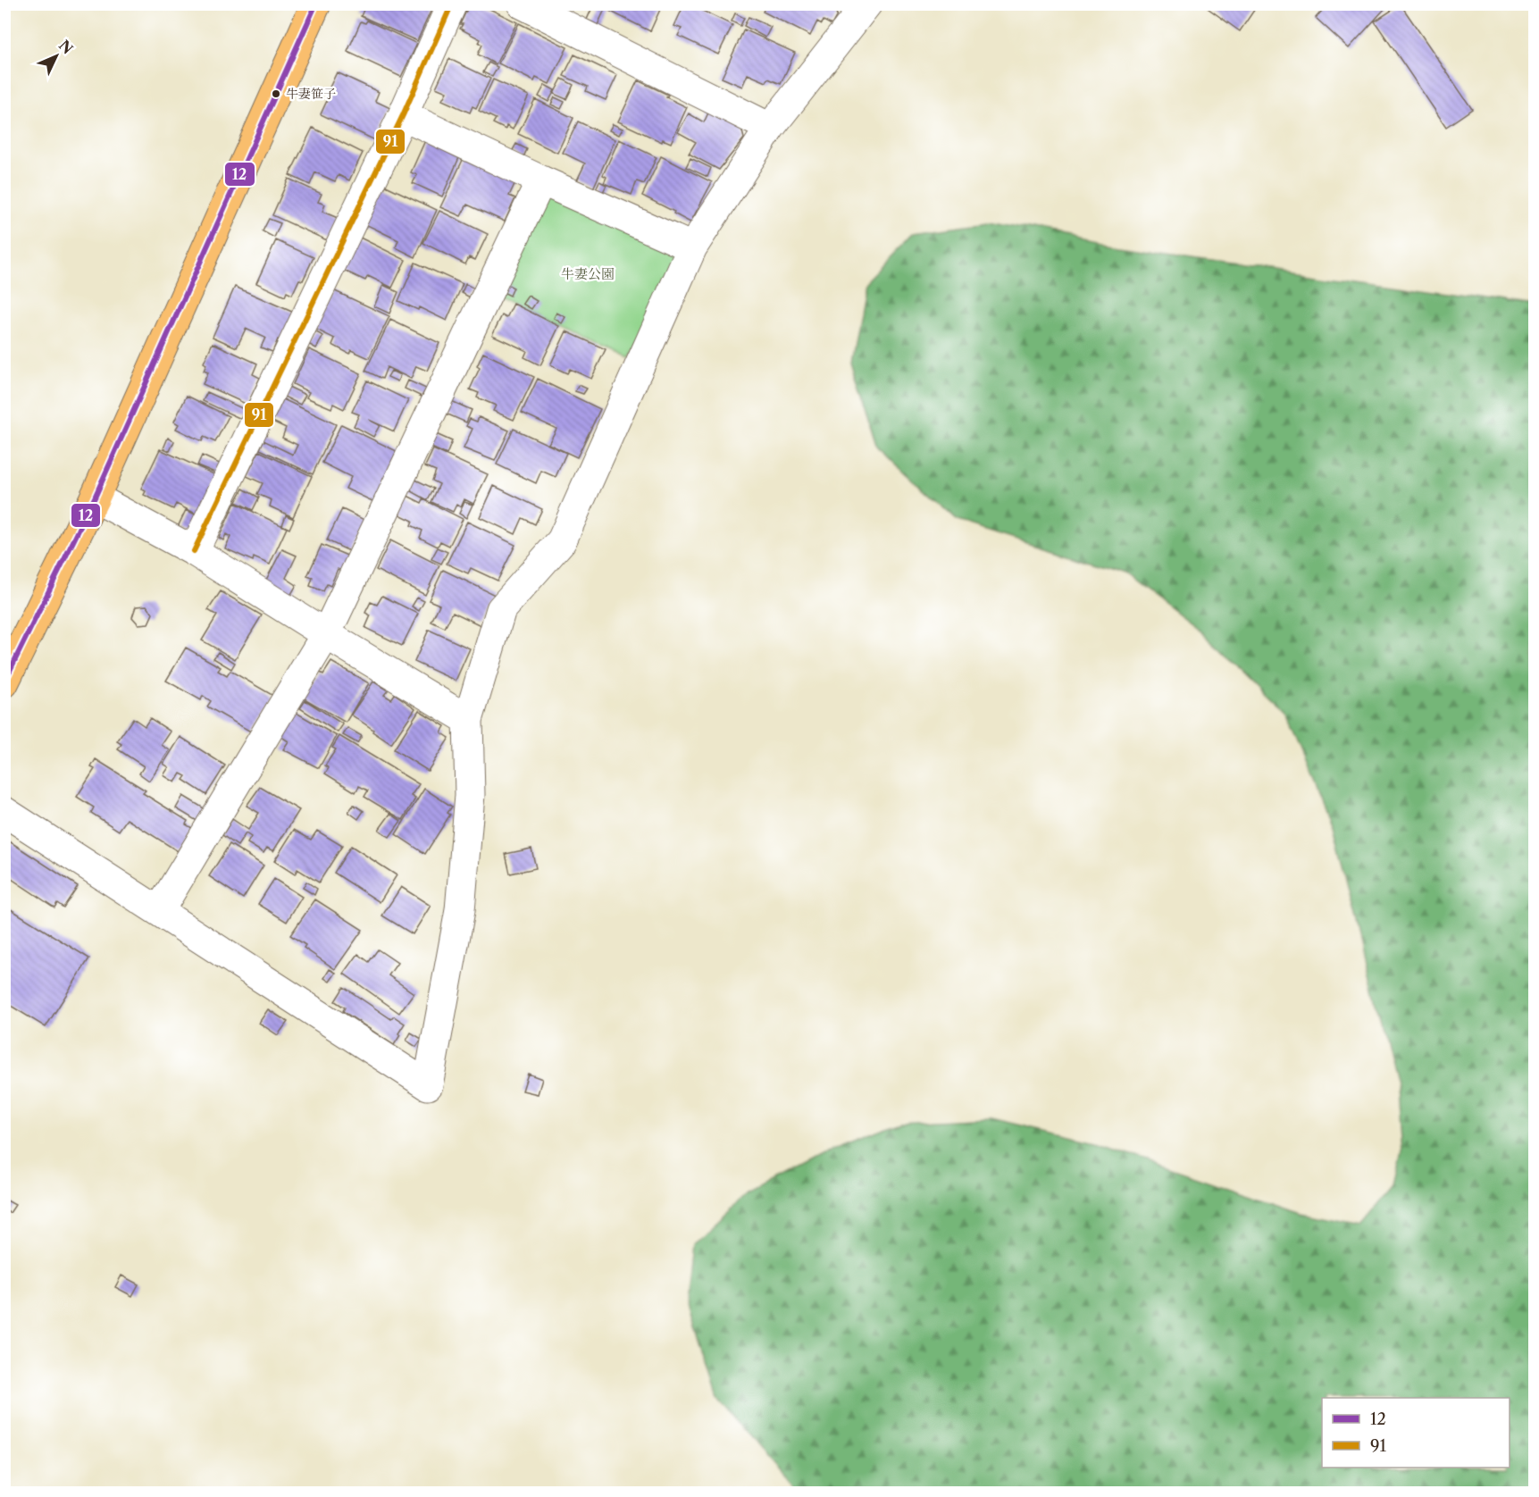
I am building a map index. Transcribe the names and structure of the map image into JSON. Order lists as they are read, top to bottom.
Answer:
{
  "parks": ["牛妻公園"],
  "places": ["牛妻笹子"],
  "lines": ["transit line 12", "transit line 91"],
  "legend": ["12", "91"],
  "north": "top right"
}
